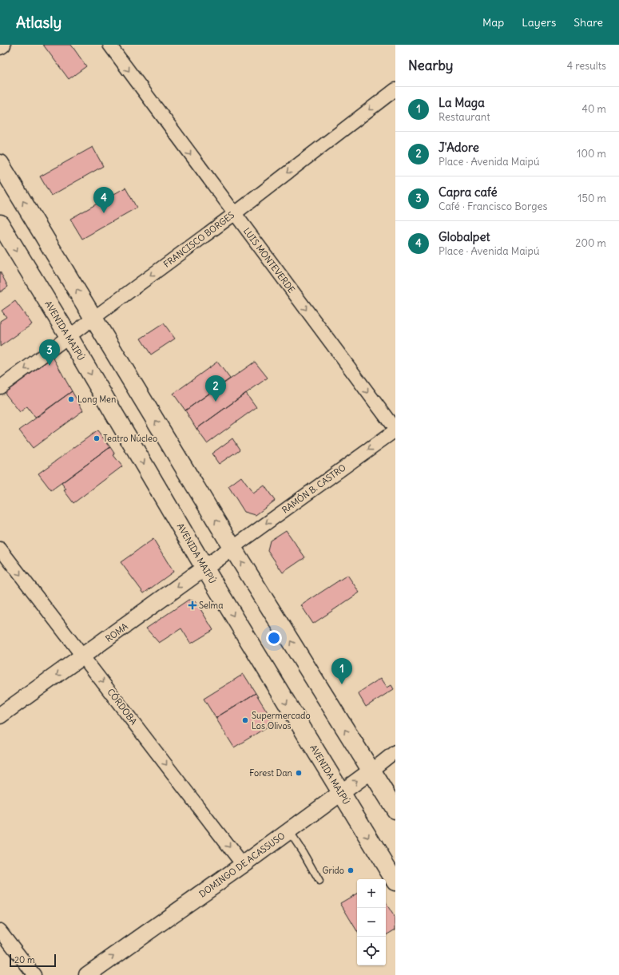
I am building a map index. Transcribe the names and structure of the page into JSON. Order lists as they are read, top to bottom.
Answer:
{
  "streets": {
    "main road": ["AVENIDA MAIPÚ"],
    "street": [
      "FRANCISCO BORGES",
      "LUIS MONTEVERDE",
      "RAMÓN B. CASTRO",
      "ROMA",
      "CÓRDOBA",
      "DOMINGO DE ACASSUSO"
    ]
  },
  "crossings": [
    ["FRANCISCO BORGES", "LUIS MONTEVERDE"],
    ["FRANCISCO BORGES", "AVENIDA MAIPÚ"],
    ["LUIS MONTEVERDE", "RAMÓN B. CASTRO"],
    ["AVENIDA MAIPÚ", "ROMA"],
    ["AVENIDA MAIPÚ", "DOMINGO DE ACASSUSO"],
    ["RAMÓN B. CASTRO", "ROMA"],
    ["ROMA", "CÓRDOBA"],
    ["CÓRDOBA", "DOMINGO DE ACASSUSO"]
  ],
  "one_way": [
    "FRANCISCO BORGES",
    "LUIS MONTEVERDE",
    "RAMÓN B. CASTRO",
    "ROMA",
    "CÓRDOBA",
    "DOMINGO DE ACASSUSO"
  ],
  "places": {
    "other": [
      "Long Men",
      "Teatro Núcleo",
      "Supermercado Los Olivos",
      "Forest Dan",
      "Grido"
    ],
    "health": ["Selma"]
  },
  "scale_bar": "20 m",
  "page": {
    "header": "Atlasly",
    "nav": ["Map", "Layers", "Share"],
    "heading": ["Nearby", "4 results"],
    "list": [
      {
        "mark": "1",
        "name": "La Maga",
        "note": "Restaurant",
        "value": "40 m"
      },
      {
        "mark": "2",
        "name": "J'Adore",
        "note": "Place · Avenida Maipú",
        "value": "100 m"
      },
      {
        "mark": "3",
        "name": "Capra café",
        "note": "Café · Francisco Borges",
        "value": "150 m"
      },
      {
        "mark": "4",
        "name": "Globalpet",
        "note": "Place · Avenida Maipú",
        "value": "200 m"
      }
    ],
    "pins": [
      "4",
      "3",
      "2",
      "1"
    ],
    "map_buttons": ["+", "−"],
    "scale": "20 m"
  }
}
